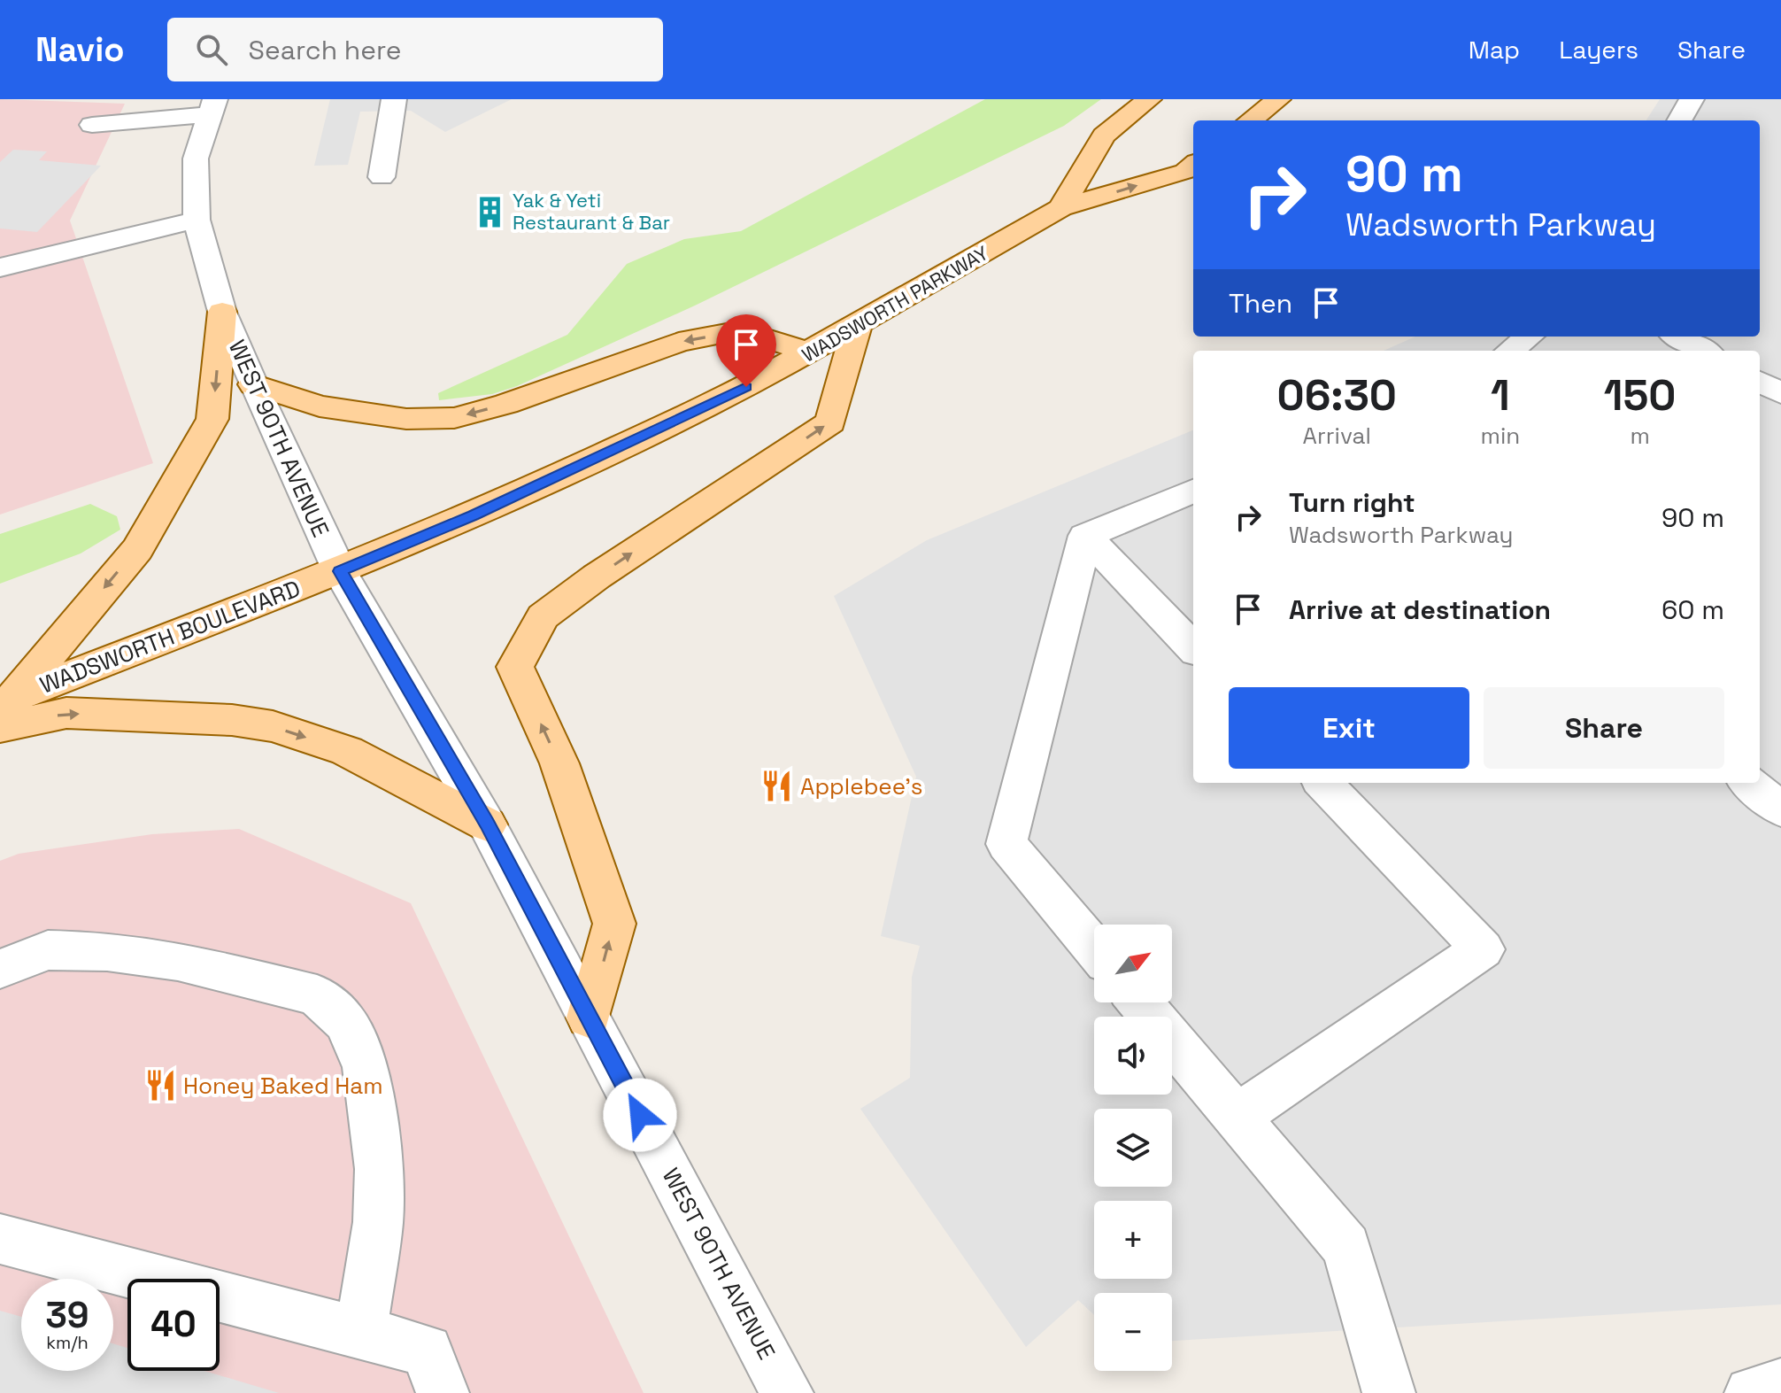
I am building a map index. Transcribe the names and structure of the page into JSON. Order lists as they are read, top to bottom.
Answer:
{
  "streets": {
    "main road": ["WADSWORTH PARKWAY", "WADSWORTH BOULEVARD"],
    "street": ["WEST 90TH AVENUE"]
  },
  "crossings": [
    ["WADSWORTH PARKWAY", "WEST 90TH AVENUE"],
    ["WADSWORTH PARKWAY", "WADSWORTH BOULEVARD"],
    ["WEST 90TH AVENUE", "WADSWORTH BOULEVARD"]
  ],
  "places": {
    "building": ["Yak & Yeti Restaurant & Bar"],
    "restaurant": ["Applebee's", "Honey Baked Ham"]
  },
  "north": "top right",
  "page": {
    "header": "Navio",
    "search": "Search here",
    "nav": ["Map", "Layers", "Share"],
    "turn": ["90 m", "Wadsworth Parkway"],
    "then": "Then",
    "eta": [
      "06:30",
      "Arrival",
      "1",
      "min",
      "150",
      "m"
    ],
    "list": [
      {
        "name": "Turn right",
        "note": "Wadsworth Parkway",
        "value": "90 m"
      },
      {
        "name": "Arrive at destination",
        "value": "60 m"
      }
    ],
    "buttons": ["Exit", "Share"],
    "map_buttons": ["+", "−"],
    "speed": "39 km/h",
    "limit": "40"
  }
}
